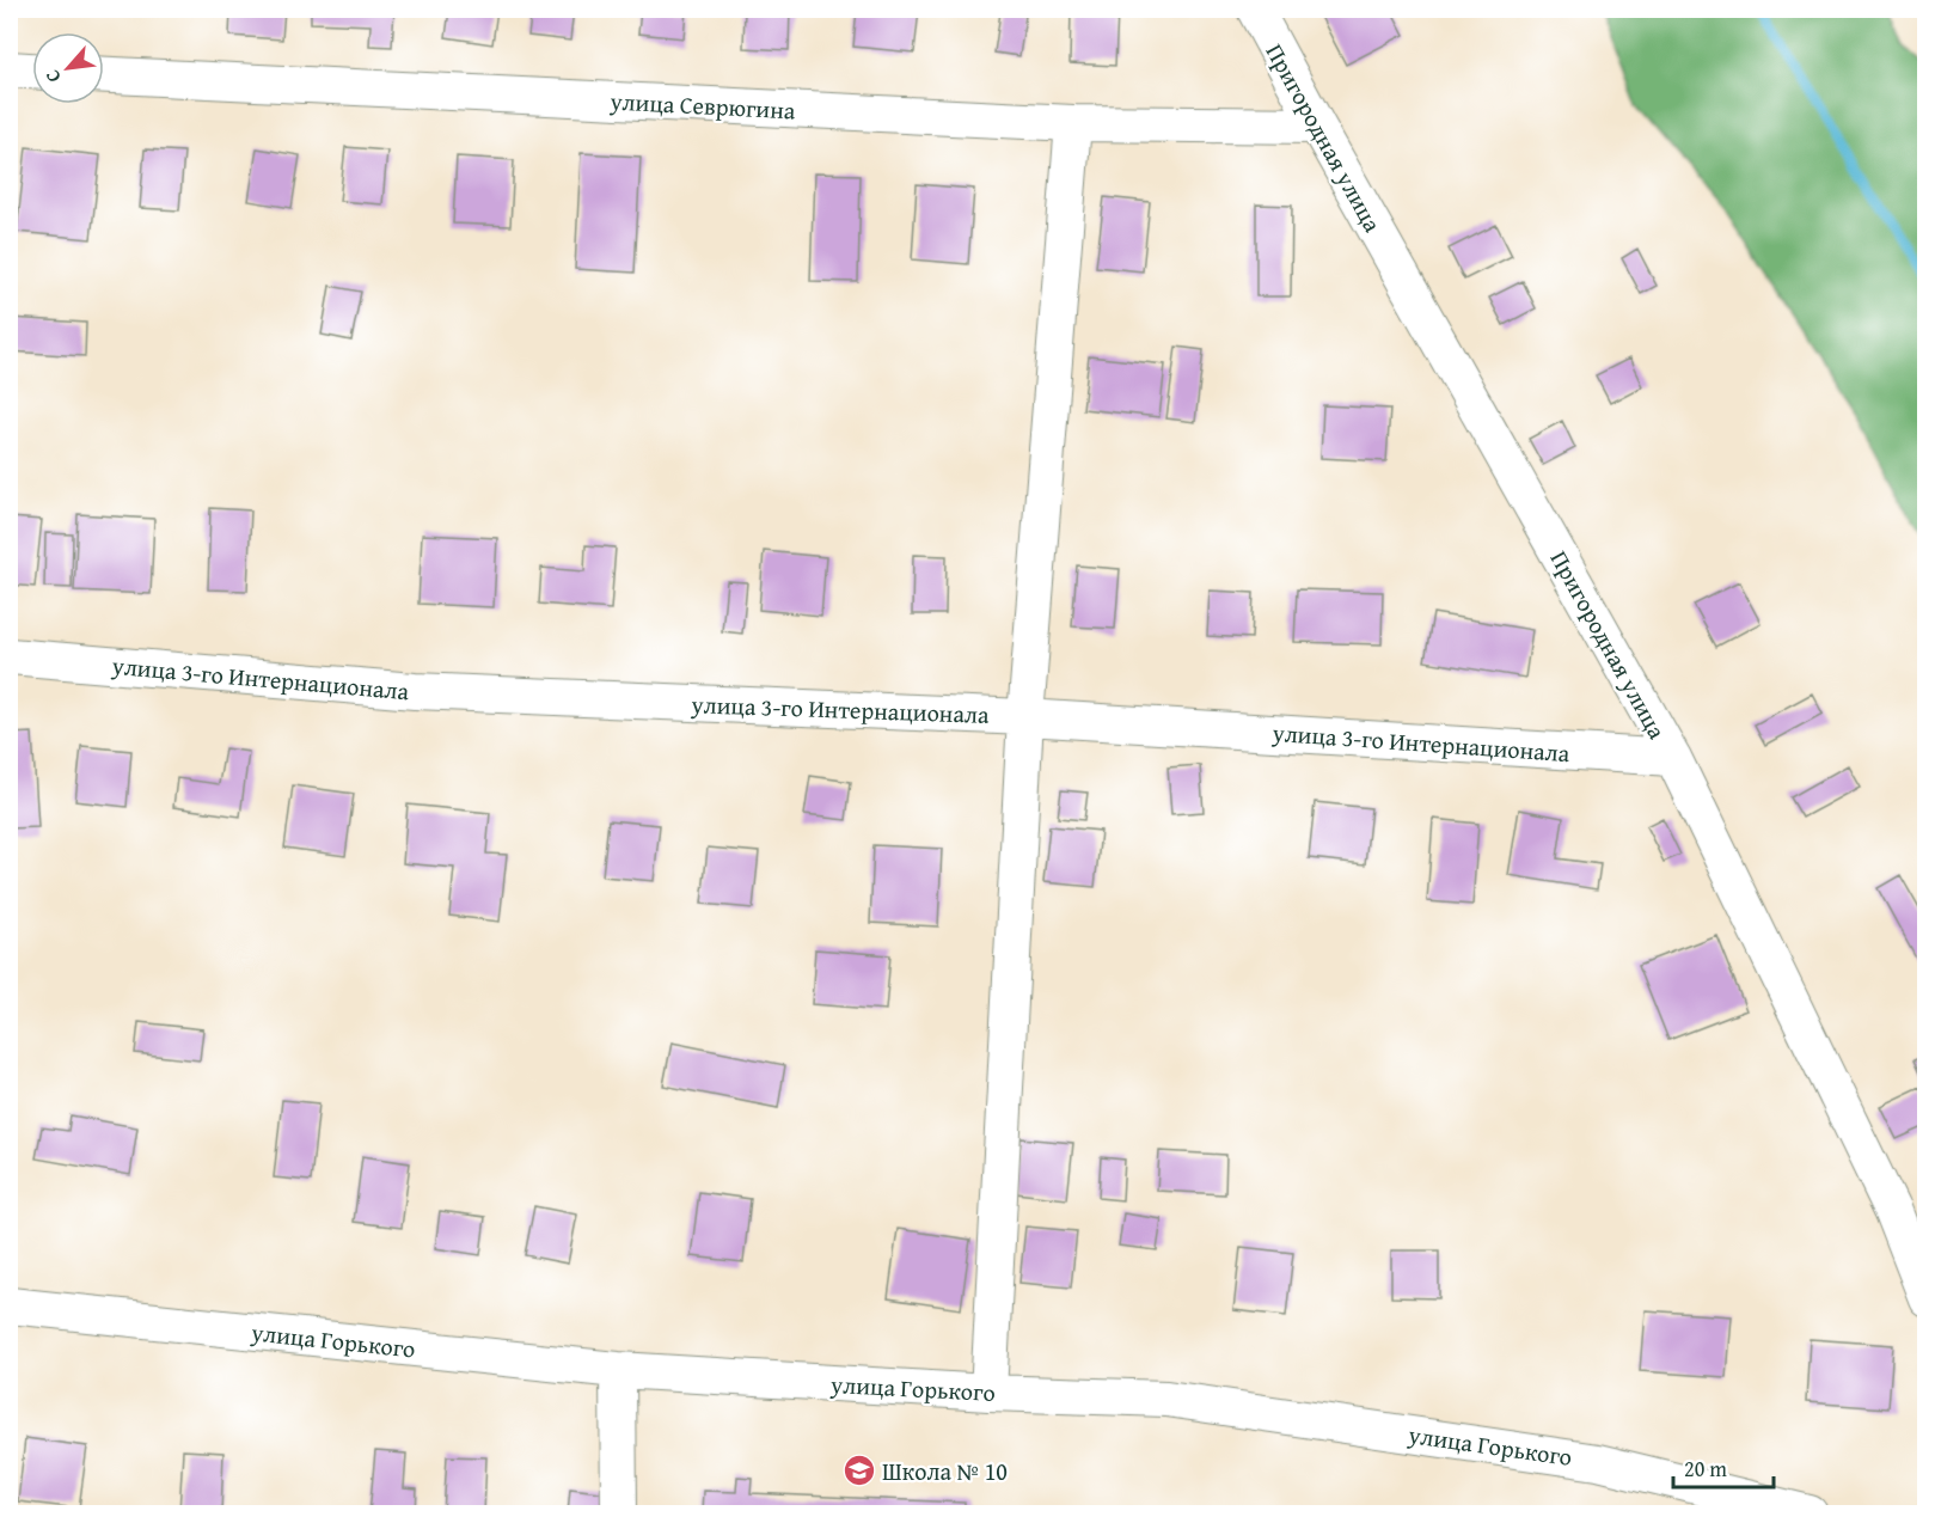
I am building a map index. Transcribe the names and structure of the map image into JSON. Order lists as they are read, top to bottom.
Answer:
{
  "streets": {
    "street": [
      "улица Севрюгина",
      "Пригородная улица",
      "улица 3-го Интернационала",
      "улица Горького"
    ]
  },
  "crossings": [
    ["улица Севрюгина", "Пригородная улица"],
    ["Пригородная улица", "улица 3-го Интернационала"]
  ],
  "places": {
    "school or university": ["Школа № 10"]
  },
  "scale_bar": "20 m",
  "north": "bottom left"
}
